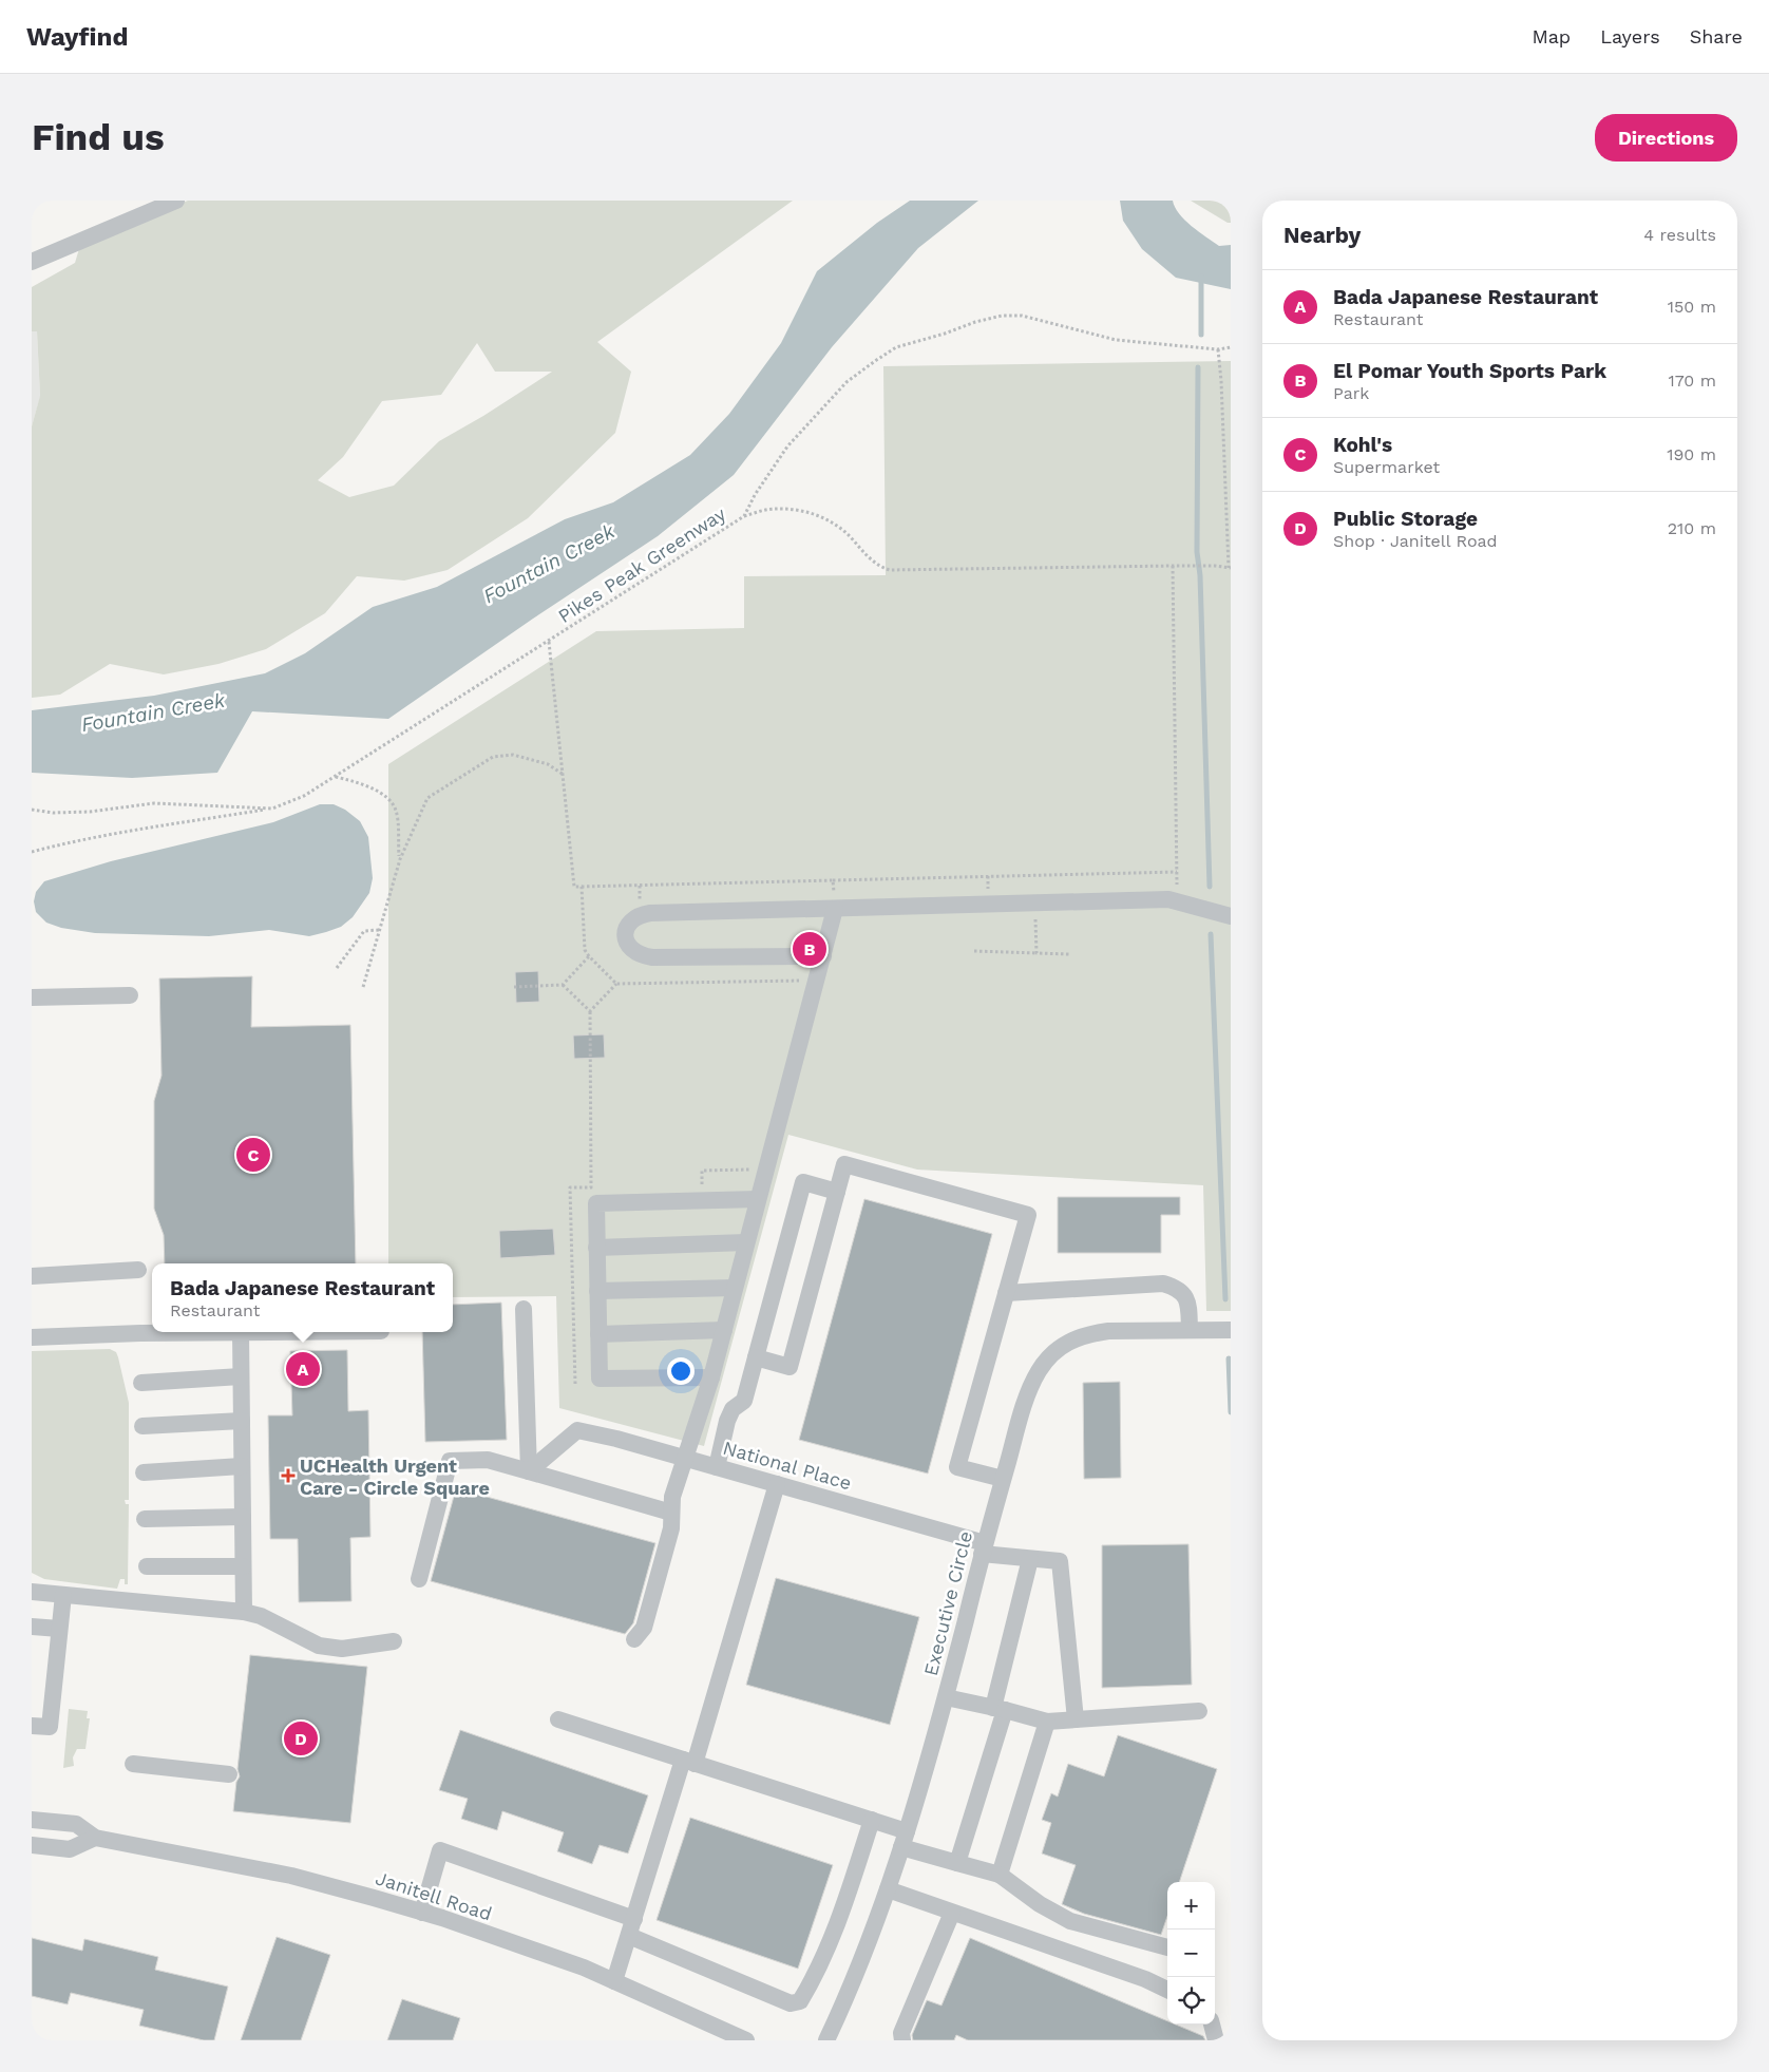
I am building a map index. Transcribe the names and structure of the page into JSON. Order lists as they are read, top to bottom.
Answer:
{
  "streets": {
    "street": ["National Place", "Executive Circle", "Janitell Road"],
    "path": ["Pikes Peak Greenway"]
  },
  "crossings": [
    ["National Place", "Executive Circle"]
  ],
  "water": ["Fountain Creek"],
  "places": {
    "health": ["UCHealth Urgent Care - Circle Square"]
  },
  "page": {
    "header": "Wayfind",
    "nav": ["Map", "Layers", "Share"],
    "buttons": "Directions",
    "title": "Find us",
    "heading": ["Nearby", "4 results"],
    "list": [
      {
        "mark": "A",
        "name": "Bada Japanese Restaurant",
        "note": "Restaurant",
        "value": "150 m"
      },
      {
        "mark": "B",
        "name": "El Pomar Youth Sports Park",
        "note": "Park",
        "value": "170 m"
      },
      {
        "mark": "C",
        "name": "Kohl's",
        "note": "Supermarket",
        "value": "190 m"
      },
      {
        "mark": "D",
        "name": "Public Storage",
        "note": "Shop · Janitell Road",
        "value": "210 m"
      }
    ],
    "pins": [
      "B",
      "C",
      "A",
      "D"
    ],
    "popup": ["Bada Japanese Restaurant", "Restaurant"],
    "map_buttons": ["+", "−"]
  }
}
